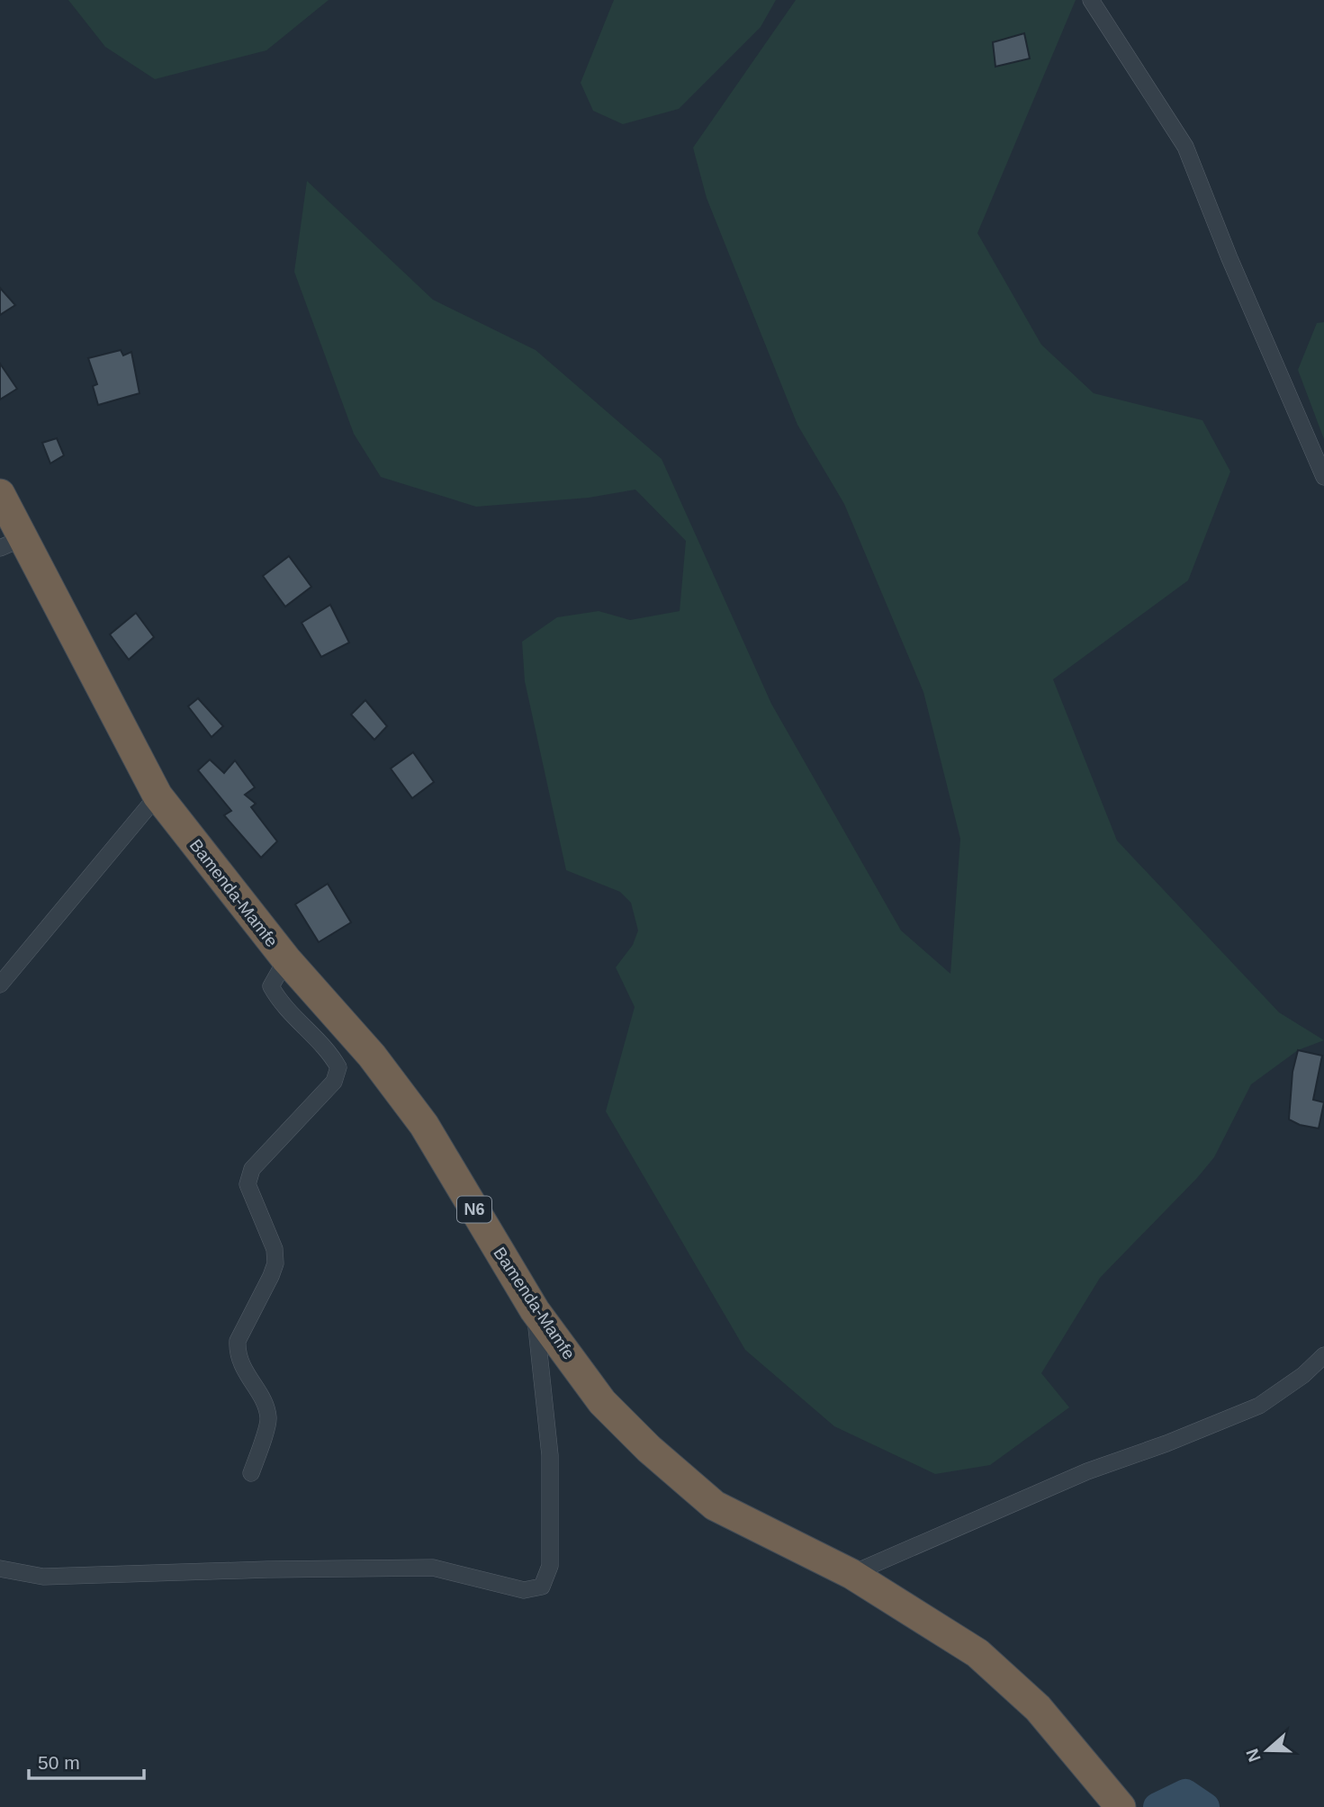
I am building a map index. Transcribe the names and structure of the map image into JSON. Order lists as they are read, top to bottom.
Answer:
{
  "streets": {
    "highway": ["Bamenda-Mamfe", "N6"]
  },
  "scale_bar": "50 m",
  "north": "left"
}
